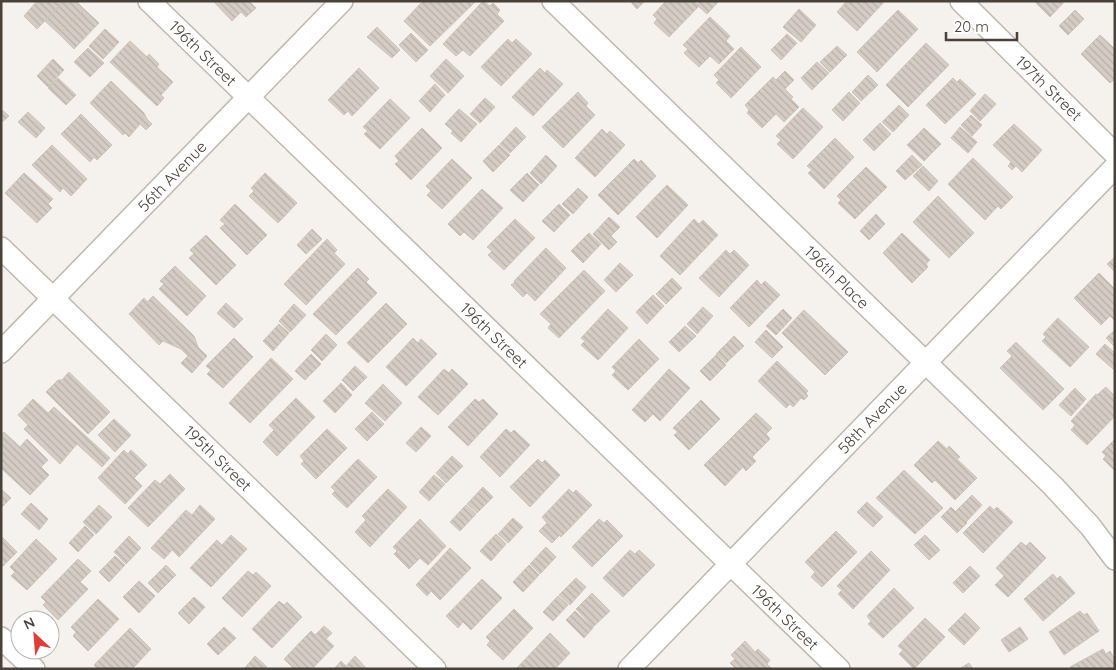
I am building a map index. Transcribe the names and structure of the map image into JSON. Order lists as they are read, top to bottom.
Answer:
{
  "streets": {
    "street": [
      "196th Street",
      "197th Street",
      "56th Avenue",
      "196th Place",
      "58th Avenue",
      "195th Street"
    ]
  },
  "crossings": [
    ["196th Street", "56th Avenue"],
    ["196th Street", "58th Avenue"],
    ["56th Avenue", "195th Street"],
    ["196th Place", "58th Avenue"]
  ],
  "scale_bar": "20 m",
  "north": "top left"
}
